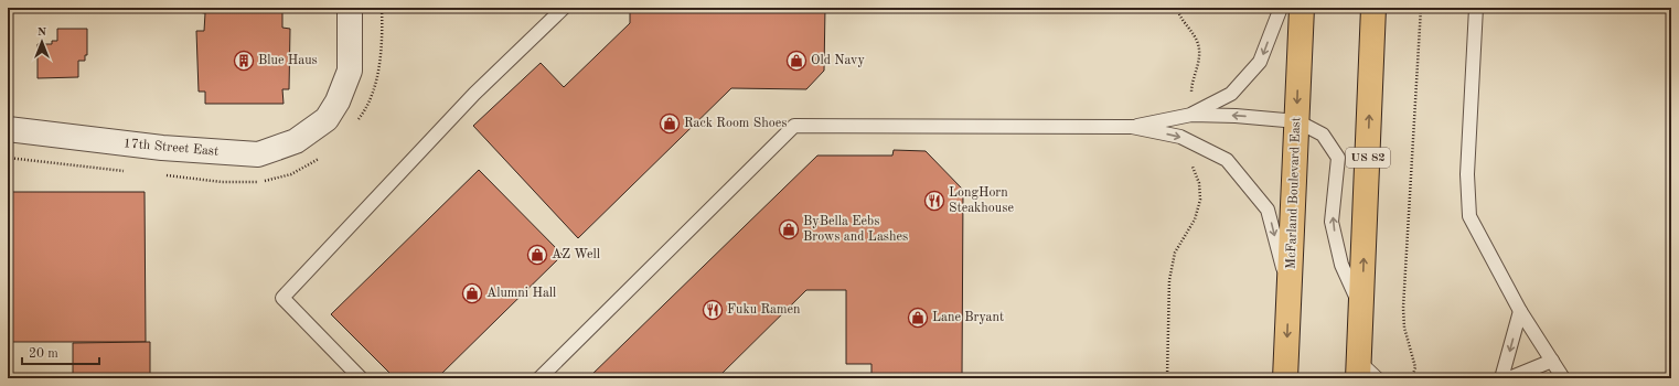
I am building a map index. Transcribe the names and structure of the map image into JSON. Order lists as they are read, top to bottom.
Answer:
{
  "streets": {
    "highway": ["US 82", "McFarland Boulevard East"],
    "street": ["17th Street East"]
  },
  "places": {
    "building": ["Blue Haus"],
    "shop": [
      "Old Navy",
      "Rack Room Shoes",
      "ByBella Eebs Brows and Lashes",
      "AZ Well",
      "Alumni Hall",
      "Lane Bryant"
    ],
    "restaurant": ["LongHorn Steakhouse", "Fuku Ramen"]
  },
  "scale_bar": "20 m",
  "north": "top"
}
